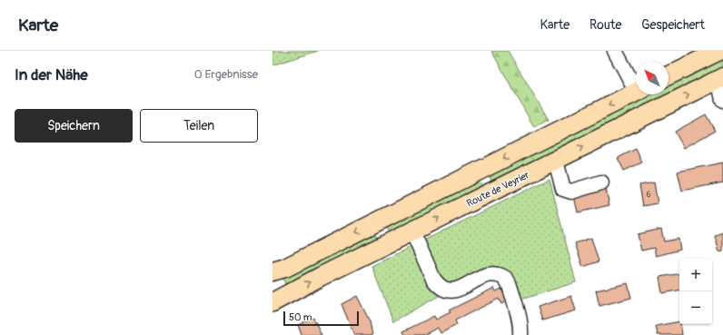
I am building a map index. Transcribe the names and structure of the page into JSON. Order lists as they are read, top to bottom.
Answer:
{
  "streets": {
    "main road": ["Route de Veyrier"]
  },
  "house_numbers": ["6"],
  "scale_bar": "50 m",
  "north": "top left",
  "page": {
    "header": "Karte",
    "nav": ["Karte", "Route", "Gespeichert"],
    "heading": ["In der Nähe", "0 Ergebnisse"],
    "buttons": ["Speichern", "Teilen"],
    "map_buttons": ["+", "−"],
    "scale": "50 m"
  }
}
